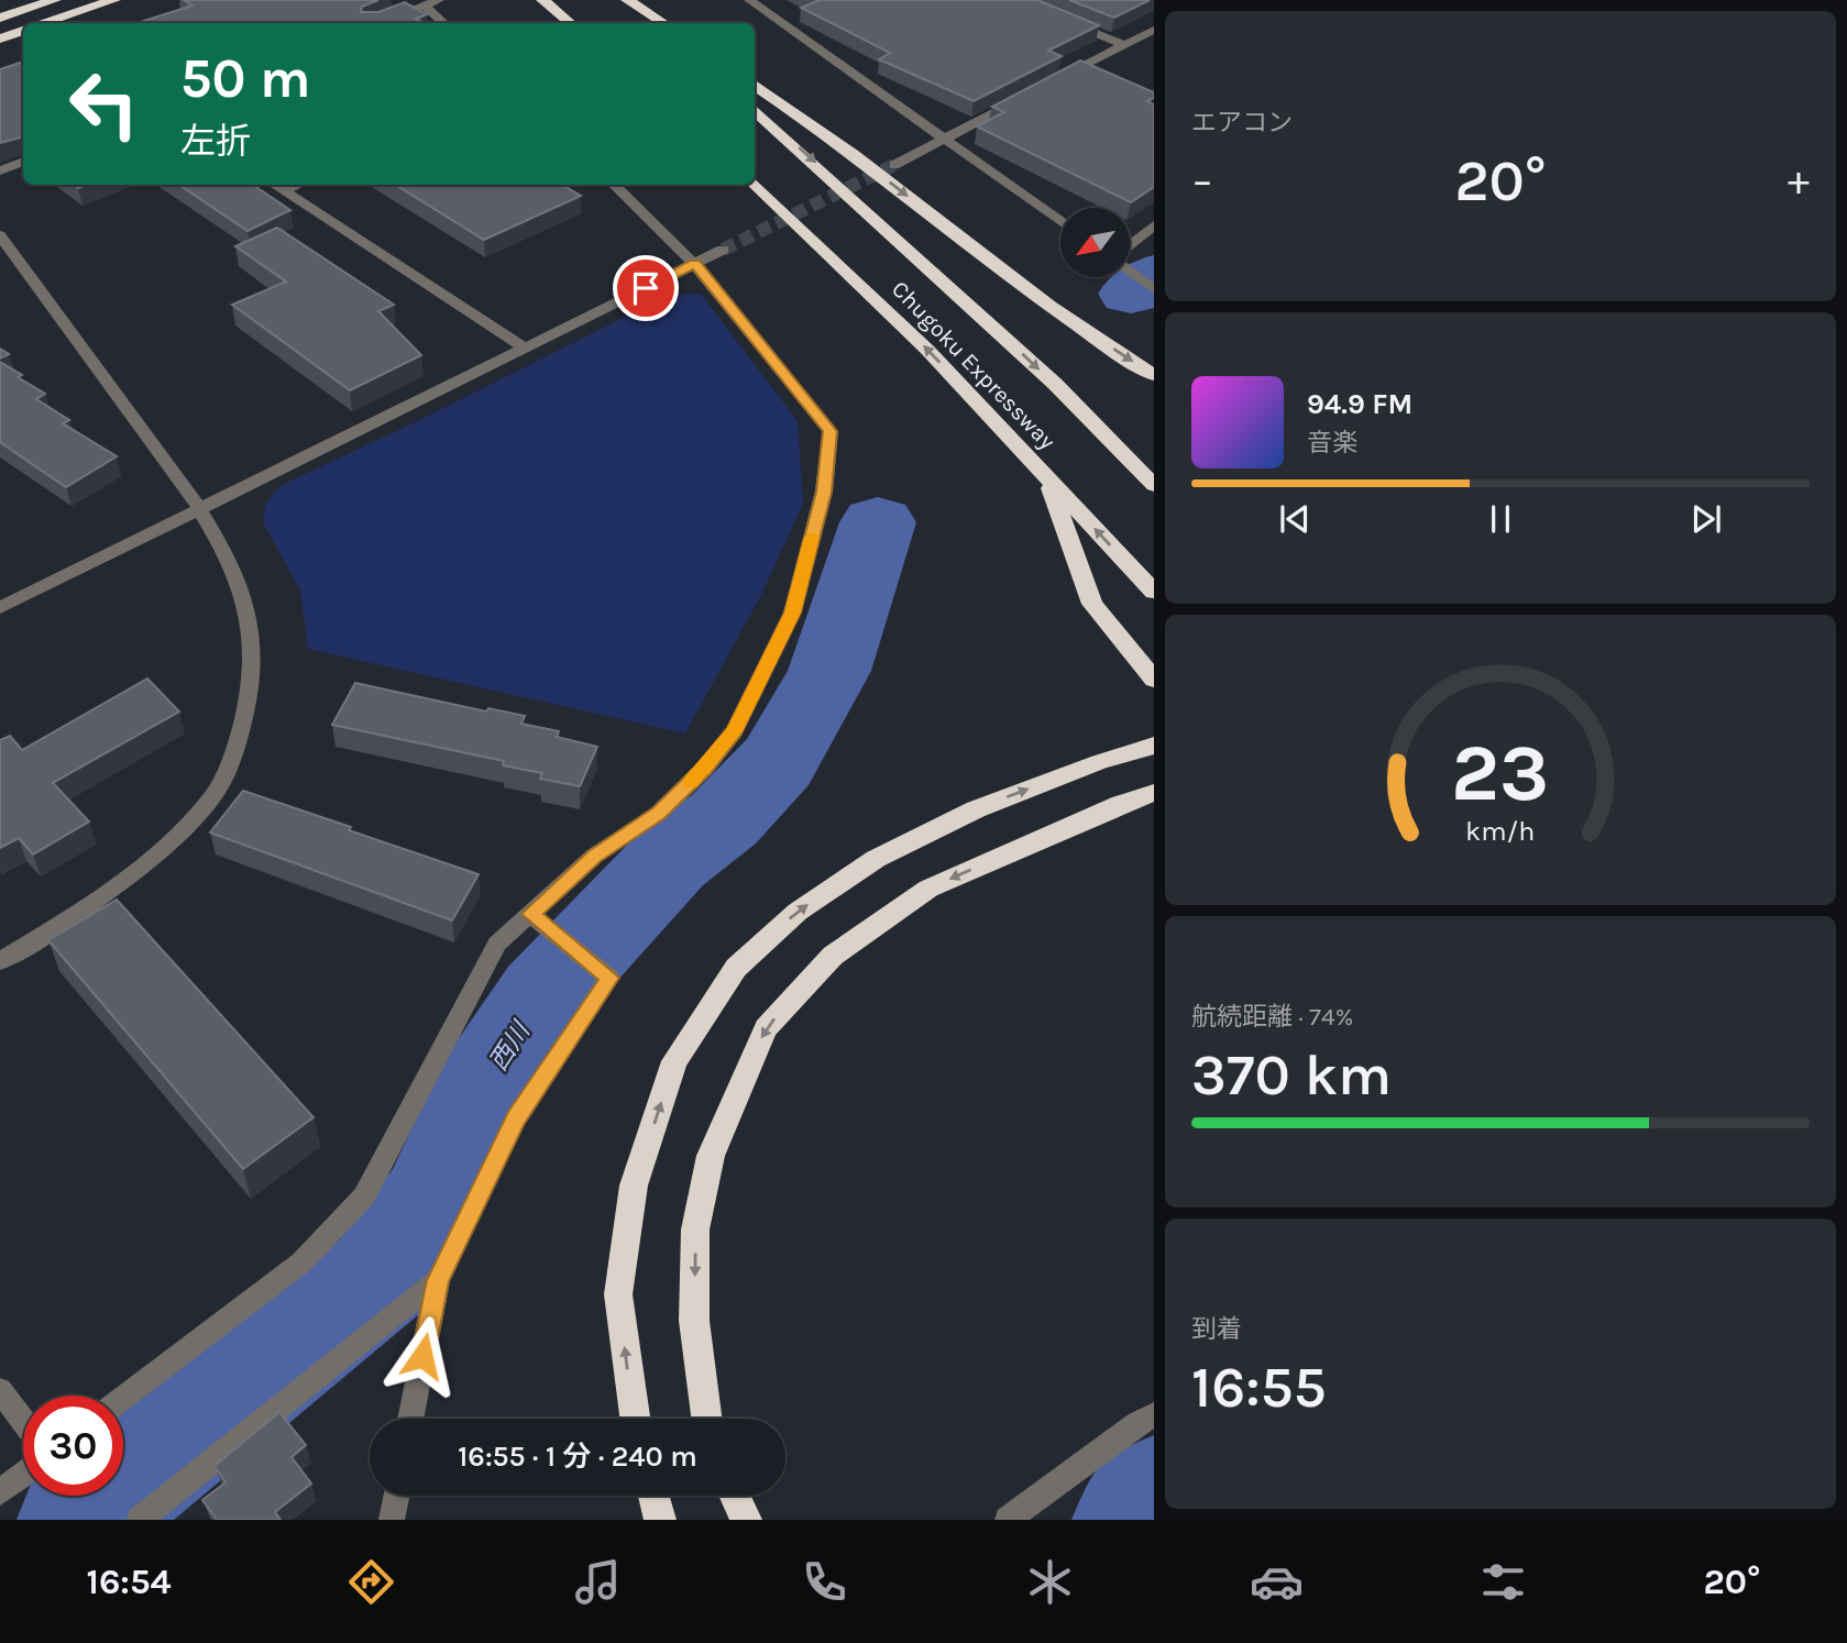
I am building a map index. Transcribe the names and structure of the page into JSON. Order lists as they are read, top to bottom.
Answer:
{
  "streets": {
    "highway": ["Chugoku Expressway"]
  },
  "water": ["西川"],
  "north": "bottom left",
  "page": {
    "tile": [
      "エアコン",
      ["航続距離 · 74%", "370 km"],
      ["到着", "16:55"]
    ],
    "turn": ["50 m", "左折"],
    "heat": ["−", "20°", "+"],
    "song": ["94.9 FM", "音楽"],
    "limit": "30",
    "trip": "16:55 · 1 分 · 240 m",
    "tabs": ["16:54", "20°"],
    "gauge": ["23", "km/h"]
  }
}
